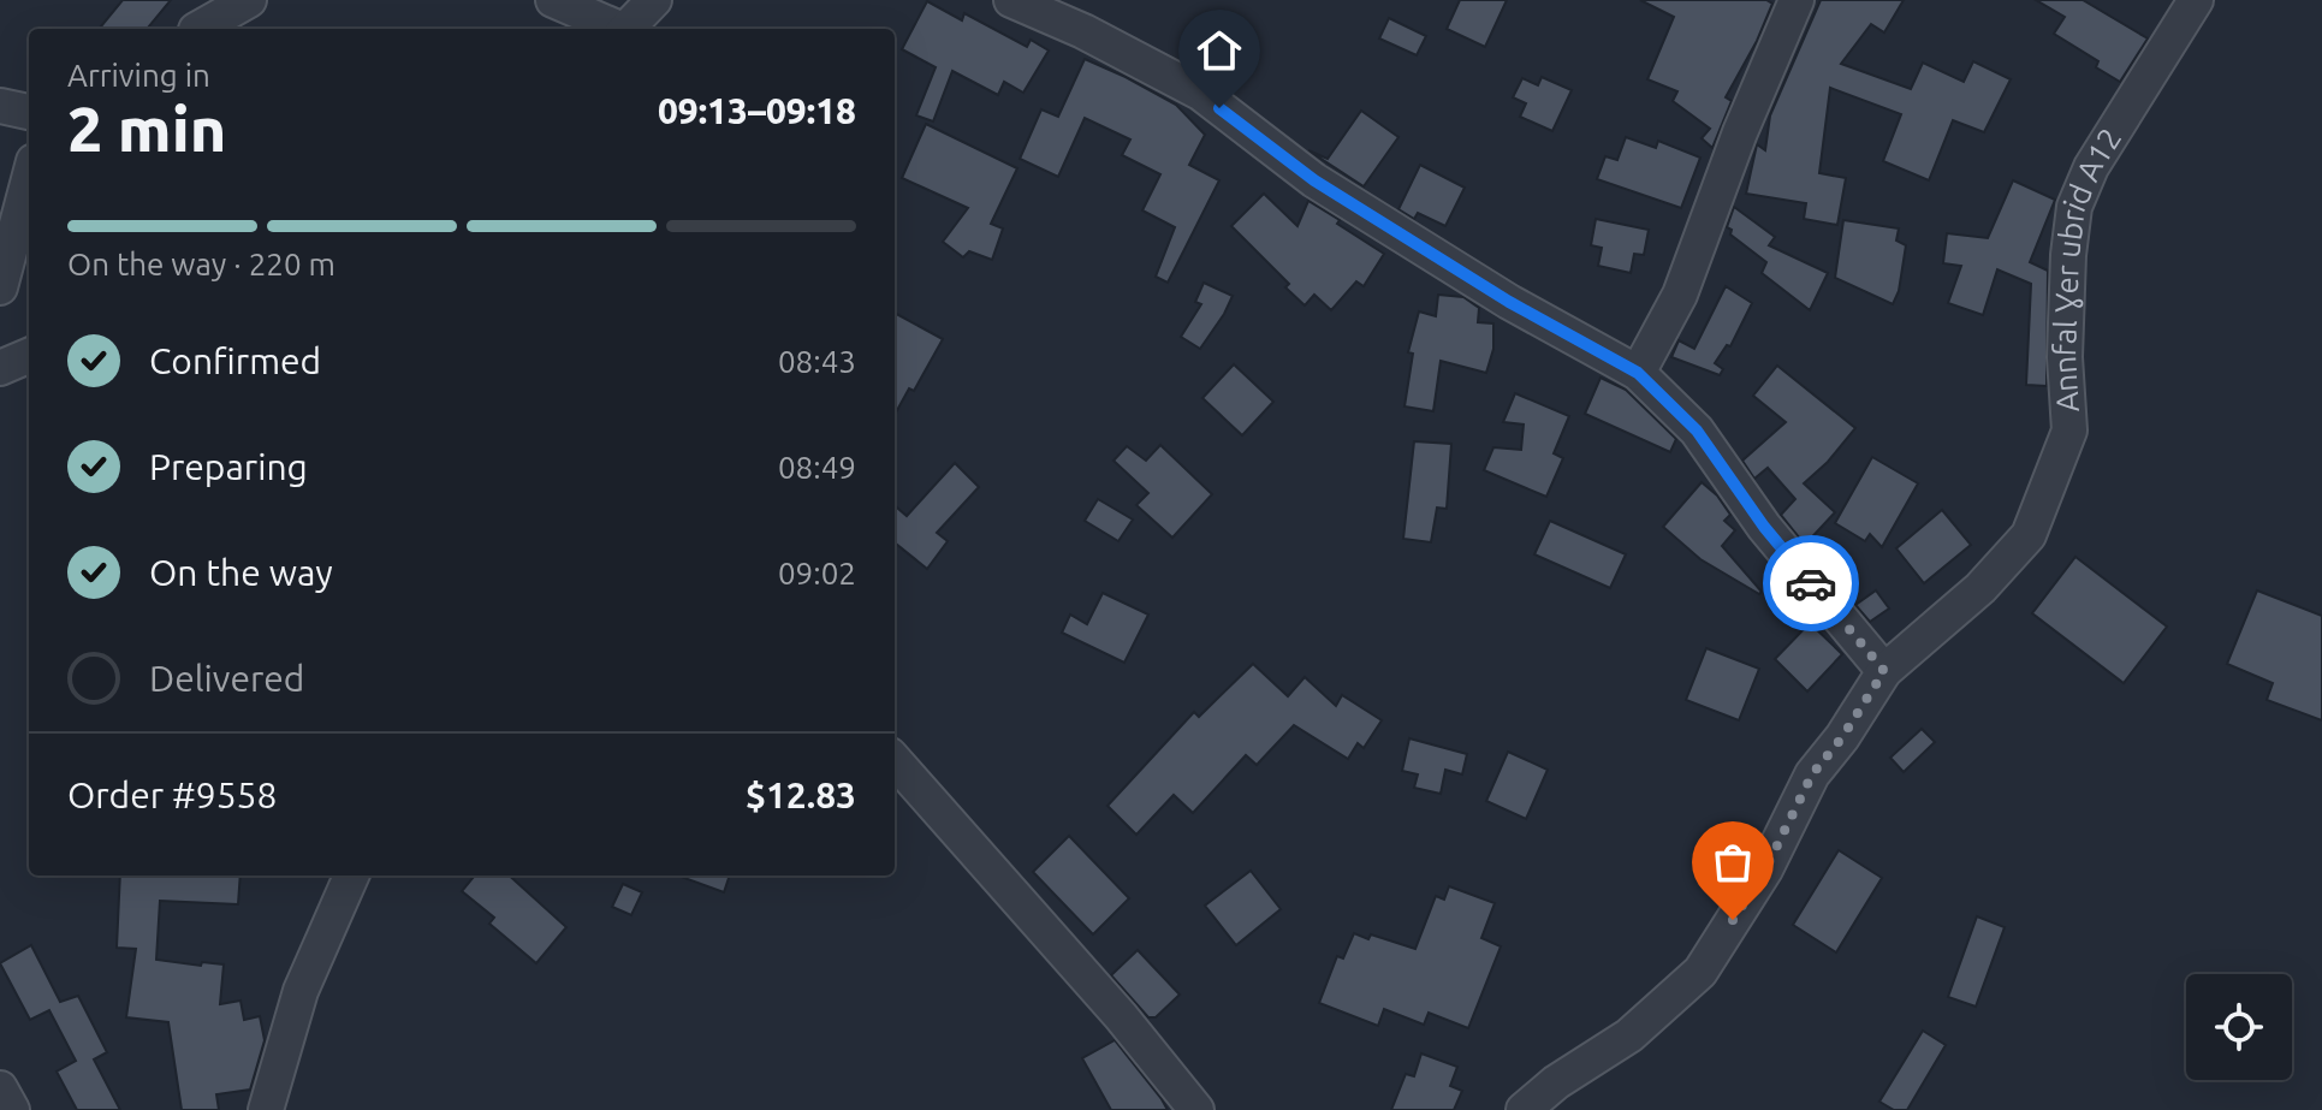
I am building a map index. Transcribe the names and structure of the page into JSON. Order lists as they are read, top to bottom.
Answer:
{
  "streets": {
    "street": ["Annfal ɣer ubrid A12"]
  },
  "page": {
    "heading": ["2 min", "Arriving in", "09:13–09:18"],
    "panel": ["Order #9558", "$12.83"],
    "bar": "On the way · 220 m",
    "list": [
      ["Confirmed", "08:43"],
      ["Preparing", "08:49"],
      ["On the way", "09:02"],
      "Delivered"
    ]
  }
}
